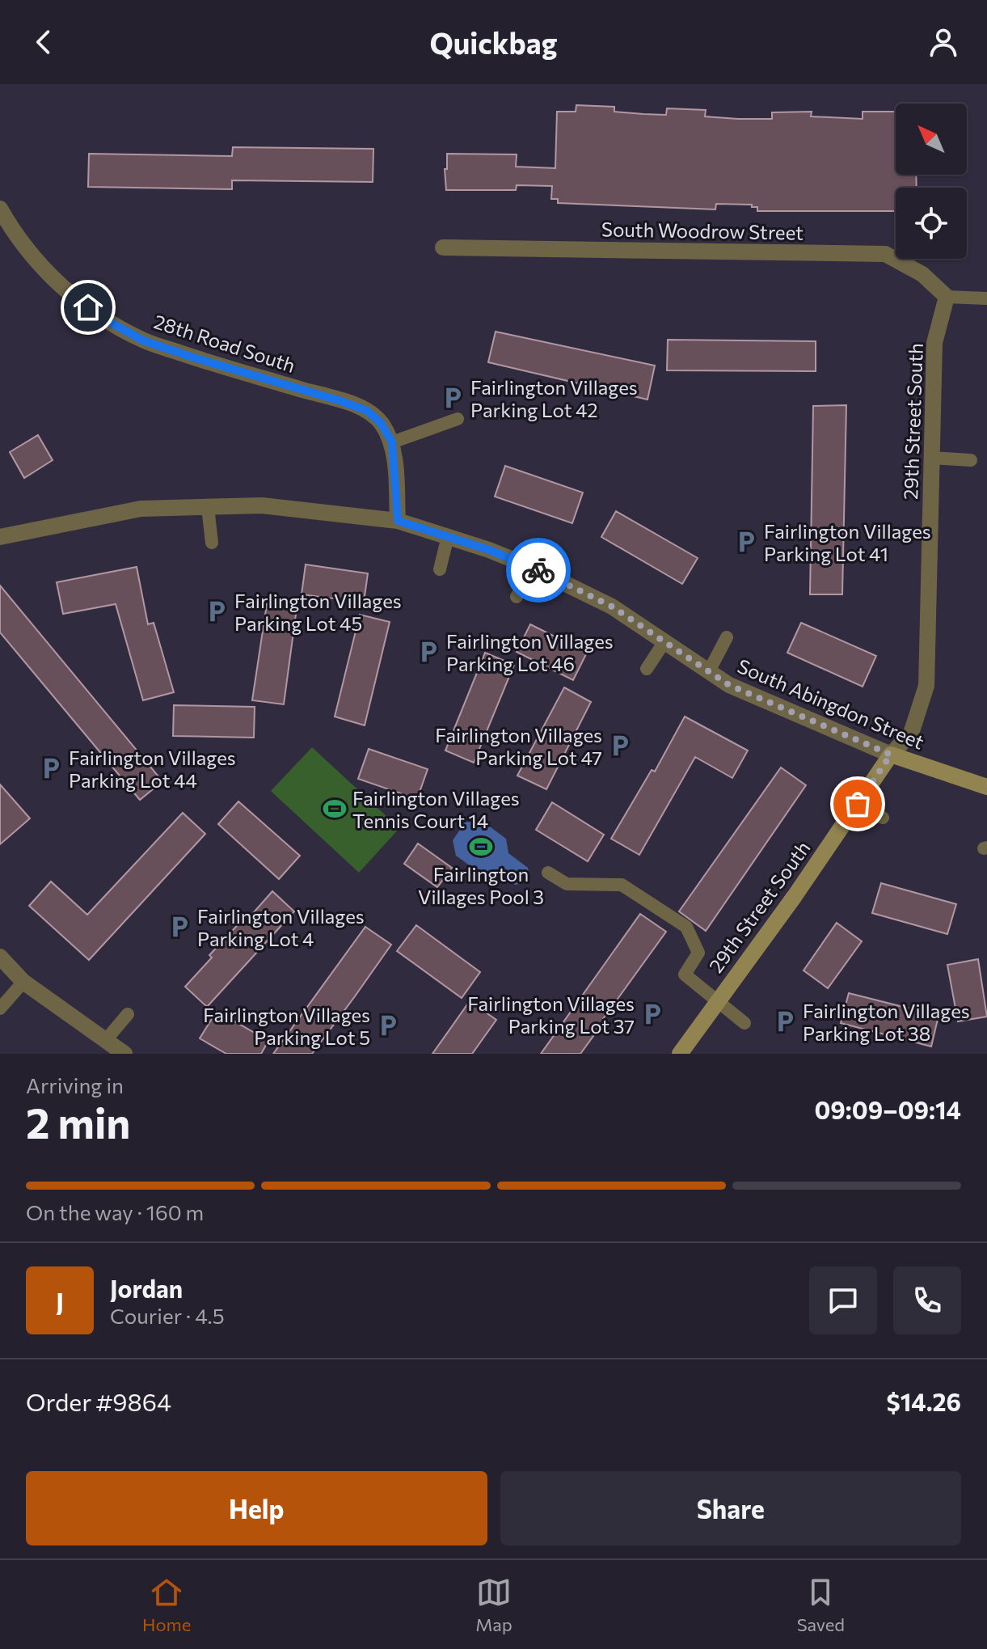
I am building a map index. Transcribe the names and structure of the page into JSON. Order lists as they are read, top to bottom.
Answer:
{
  "streets": {
    "street": [
      "South Woodrow Street",
      "28th Road South",
      "29th Street South",
      "South Abingdon Street"
    ]
  },
  "crossings": [
    ["South Woodrow Street", "29th Street South"],
    ["29th Street South", "South Abingdon Street"]
  ],
  "places": {
    "parking": [
      "Fairlington Villages Parking Lot 42",
      "Fairlington Villages Parking Lot 41",
      "Fairlington Villages Parking Lot 45",
      "Fairlington Villages Parking Lot 46",
      "Fairlington Villages Parking Lot 47",
      "Fairlington Villages Parking Lot 44",
      "Fairlington Villages Parking Lot 4",
      "Fairlington Villages Parking Lot 37",
      "Fairlington Villages Parking Lot 38",
      "Fairlington Villages Parking Lot 5"
    ],
    "sports": ["Fairlington Villages Tennis Court 14", "Fairlington Villages Pool 3"]
  },
  "north": "top left",
  "page": {
    "header": "Quickbag",
    "heading": ["2 min", "Arriving in", "09:09–09:14"],
    "panel": [
      "Jordan",
      "Courier · 4.5",
      "Order #9864",
      "$14.26"
    ],
    "bar": "On the way · 160 m",
    "round": "J",
    "buttons": ["Help", "Share"],
    "tabs": ["Home", "Map", "Saved"]
  }
}
